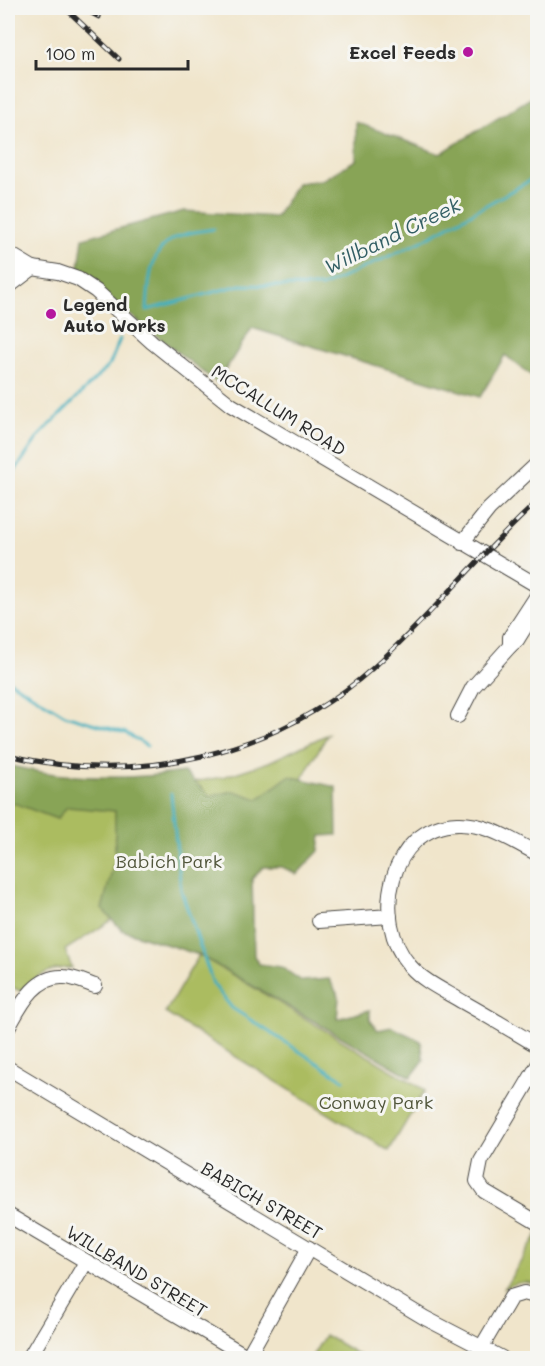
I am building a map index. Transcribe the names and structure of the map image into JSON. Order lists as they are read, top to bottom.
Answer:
{
  "streets": {
    "street": ["MCCALLUM ROAD", "BABICH STREET", "WILLBAND STREET"]
  },
  "water": ["Willband Creek"],
  "parks": ["Babich Park", "Conway Park"],
  "places": ["Excel Feeds", "Legend Auto Works"],
  "scale_bar": "100 m"
}
